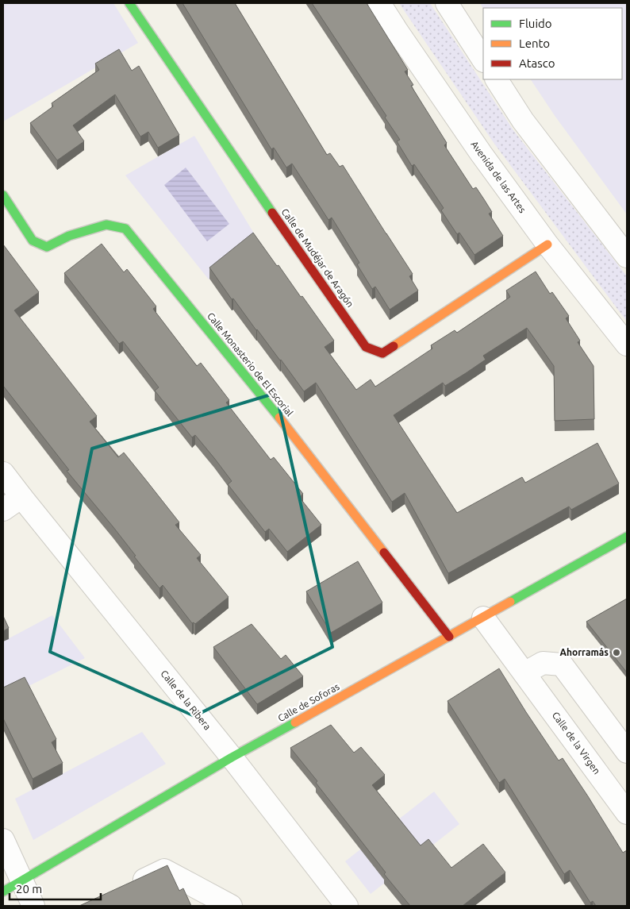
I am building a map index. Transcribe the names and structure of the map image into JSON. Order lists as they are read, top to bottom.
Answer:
{
  "streets": {
    "street": [
      "Avenida de las Artes",
      "Calle de Mudéjar de Aragón",
      "Calle Monasterio de El Escorial",
      "Calle de la Ribera",
      "Calle de Soforas",
      "Calle de la Virgen"
    ]
  },
  "crossings": [
    ["Avenida de las Artes", "Calle de Mudéjar de Aragón"],
    ["Calle Monasterio de El Escorial", "Calle de Soforas"],
    ["Calle de la Ribera", "Calle de Soforas"],
    ["Calle de Soforas", "Calle de la Virgen"]
  ],
  "places": ["Ahorramás"],
  "legend": ["Fluido", "Lento", "Atasco"],
  "scale_bar": "20 m"
}
